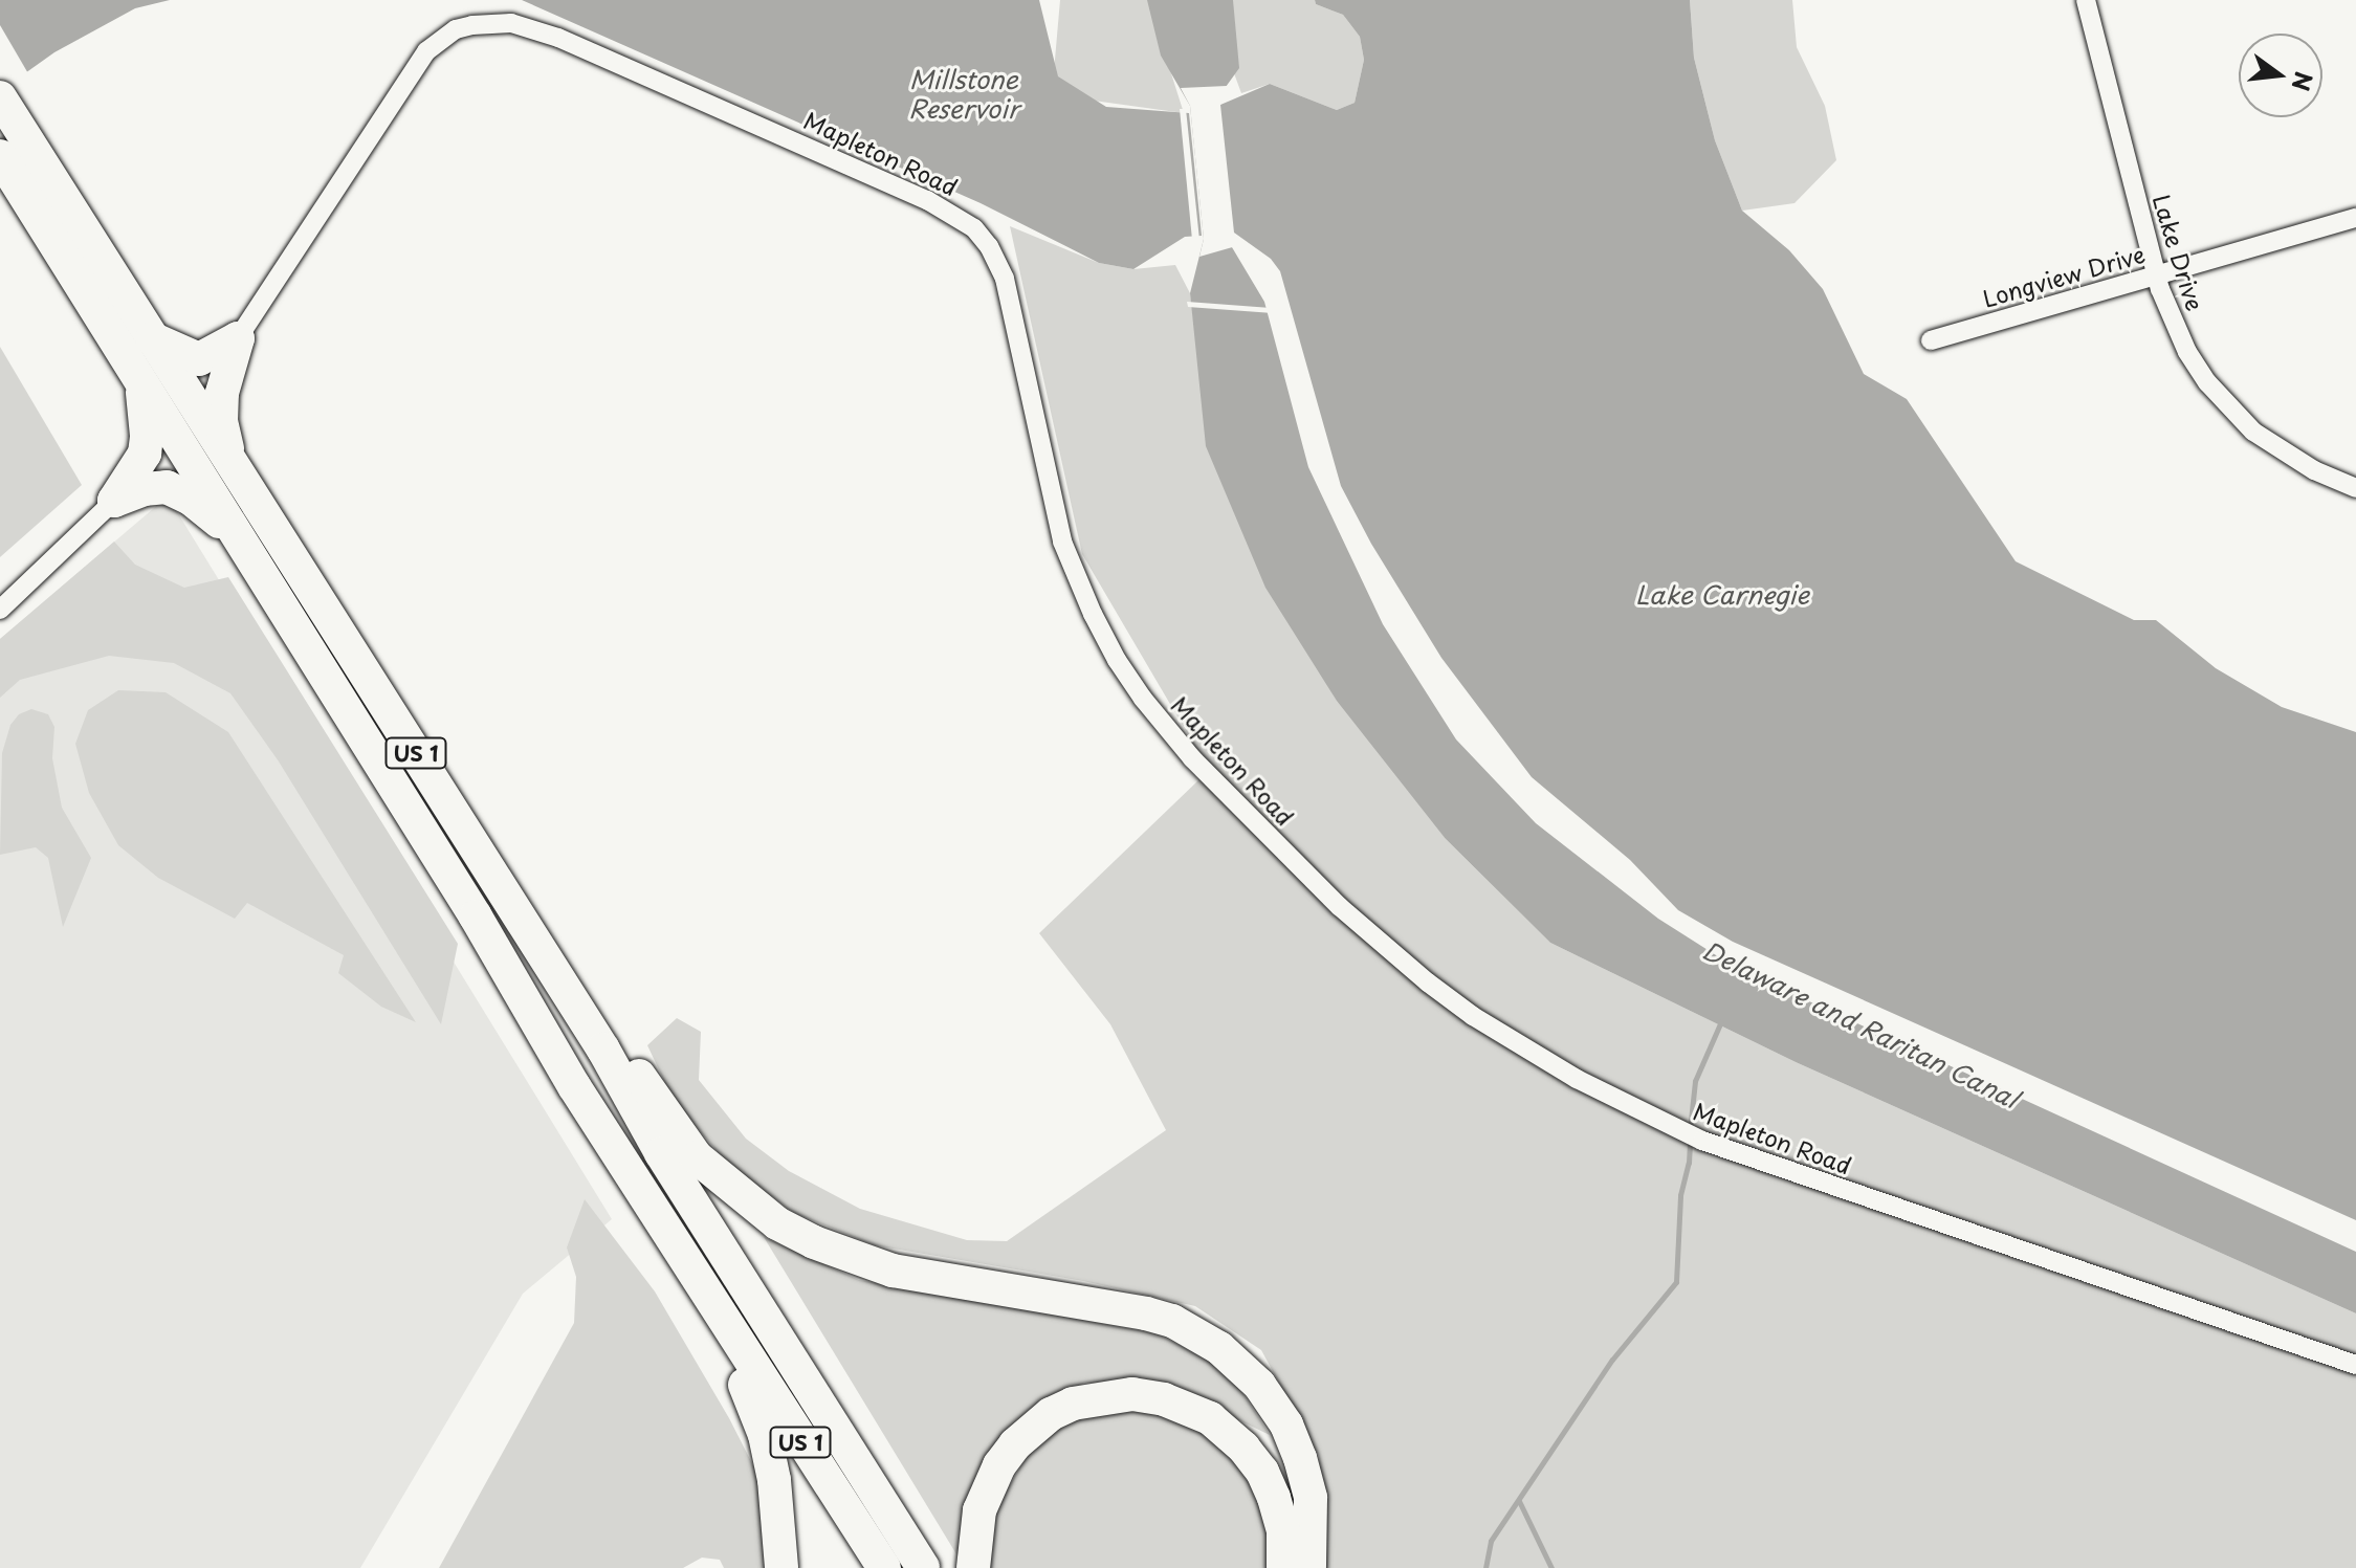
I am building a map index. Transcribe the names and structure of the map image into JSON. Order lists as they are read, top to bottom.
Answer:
{
  "streets": {
    "highway": ["US 1"],
    "street": ["Mapleton Road", "Lake Drive", "Longview Drive"]
  },
  "crossings": [
    ["Lake Drive", "Longview Drive"]
  ],
  "water": ["Millstone Reservoir", "Lake Carnegie", "Delaware and Raritan Canal"],
  "north": "right"
}
